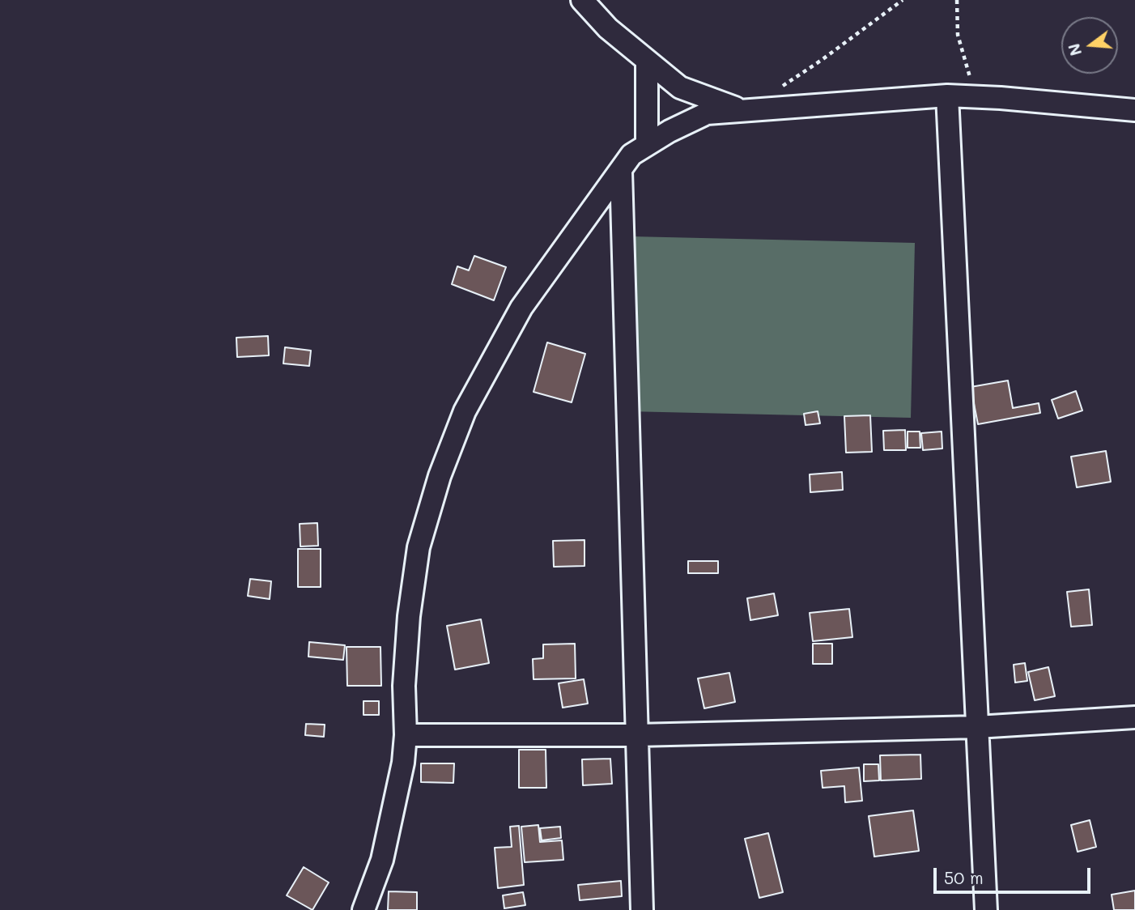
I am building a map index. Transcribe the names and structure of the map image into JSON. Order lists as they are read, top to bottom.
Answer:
{
  "scale_bar": "50 m",
  "north": "left"
}
